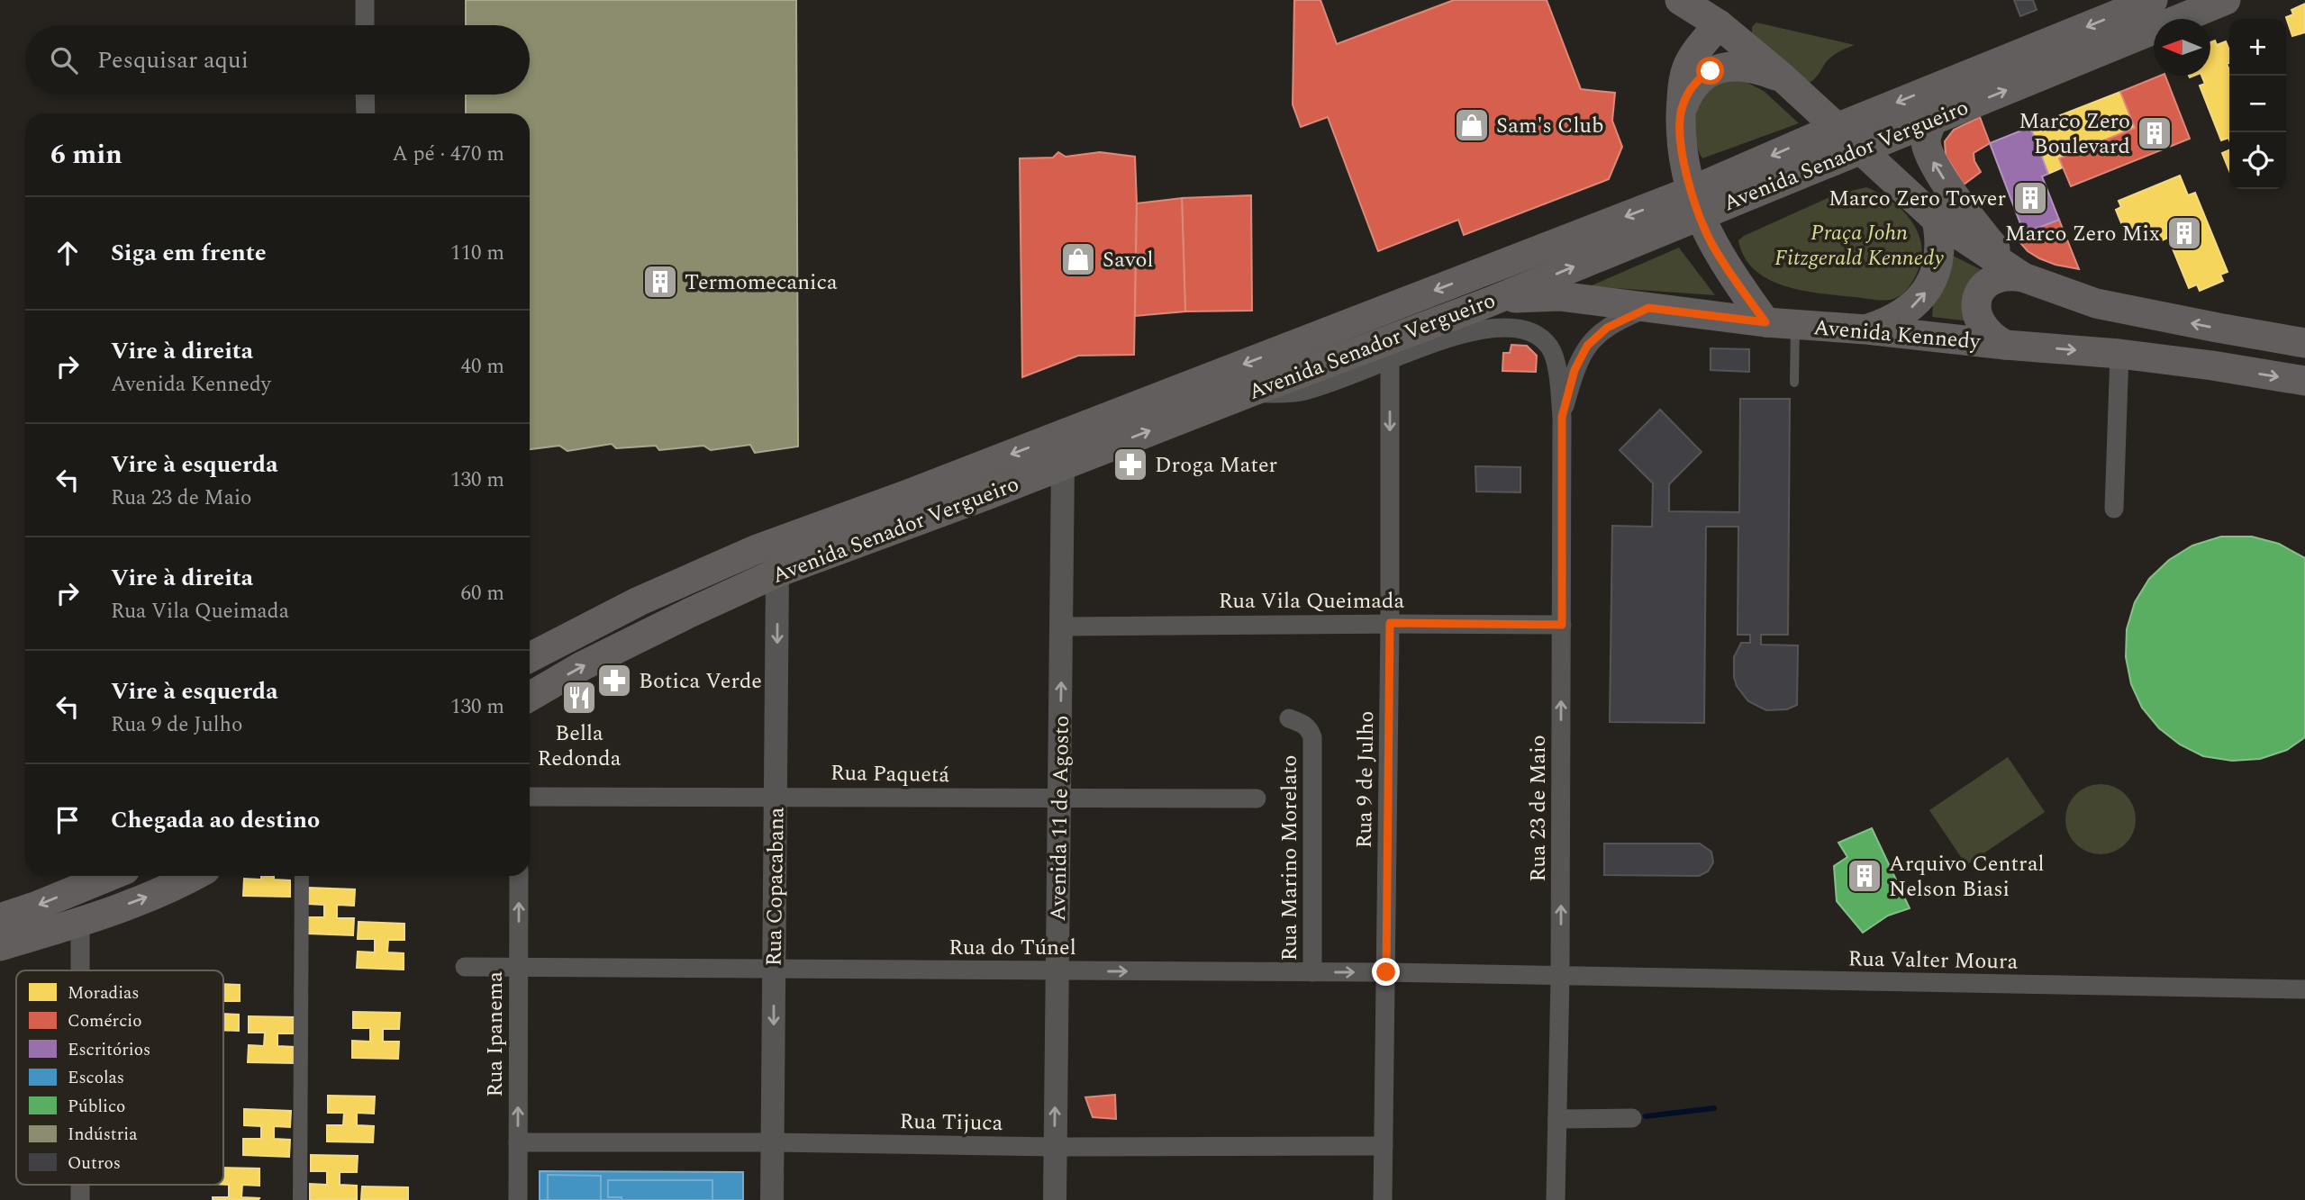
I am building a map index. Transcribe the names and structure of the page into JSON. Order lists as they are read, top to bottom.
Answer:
{
  "streets": {
    "main road": ["Avenida Senador Vergueiro", "Avenida Kennedy"],
    "street": [
      "Rua Vila Queimada",
      "Rua Paquetá",
      "Rua 9 de Julho",
      "Rua 23 de Maio",
      "Avenida 11 de Agosto",
      "Rua Marino Morelato",
      "Rua Copacabana",
      "Rua do Túnel",
      "Rua Valter Moura",
      "Rua Ipanema",
      "Rua Tijuca"
    ]
  },
  "crossings": [
    ["Avenida Senador Vergueiro", "Avenida Kennedy"],
    ["Avenida Senador Vergueiro", "Avenida 11 de Agosto"],
    ["Avenida Senador Vergueiro", "Rua Copacabana"],
    ["Avenida Kennedy", "Rua 23 de Maio"],
    ["Rua Vila Queimada", "Rua 9 de Julho"],
    ["Rua Vila Queimada", "Rua 23 de Maio"],
    ["Rua Vila Queimada", "Avenida 11 de Agosto"],
    ["Rua Paquetá", "Avenida 11 de Agosto"],
    ["Rua Paquetá", "Rua Copacabana"],
    ["Rua 9 de Julho", "Rua 23 de Maio"],
    ["Rua 9 de Julho", "Rua do Túnel"],
    ["Rua 9 de Julho", "Rua Tijuca"],
    ["Rua 23 de Maio", "Rua do Túnel"],
    ["Rua 23 de Maio", "Rua Valter Moura"],
    ["Avenida 11 de Agosto", "Rua do Túnel"],
    ["Avenida 11 de Agosto", "Rua Tijuca"],
    ["Rua Marino Morelato", "Rua do Túnel"],
    ["Rua Copacabana", "Rua do Túnel"],
    ["Rua Copacabana", "Rua Tijuca"],
    ["Rua do Túnel", "Rua Valter Moura"],
    ["Rua do Túnel", "Rua Ipanema"],
    ["Rua Ipanema", "Rua Tijuca"]
  ],
  "one_way": ["Avenida 11 de Agosto", "Rua Copacabana", "Rua Ipanema"],
  "parks": ["Praça John Fitzgerald Kennedy"],
  "places": {
    "shop": ["Sam's Club", "Savol"],
    "building": [
      "Marco Zero Boulevard",
      "Marco Zero Tower",
      "Marco Zero Mix",
      "Termomecanica",
      "Arquivo Central Nelson Biasi"
    ],
    "pharmacy": ["Droga Mater", "Botica Verde"],
    "restaurant": ["Bella Redonda"]
  },
  "legend": [
    "Moradias",
    "Comércio",
    "Escritórios",
    "Escolas",
    "Público",
    "Indústria",
    "Outros"
  ],
  "north": "left",
  "page": {
    "map_buttons": ["+", "−"],
    "search": "Pesquisar aqui",
    "heading": ["6 min", "A pé · 470 m"],
    "list": [
      ["Siga em frente", "110 m"],
      ["Vire à direita", "Avenida Kennedy", "40 m"],
      ["Vire à esquerda", "Rua 23 de Maio", "130 m"],
      ["Vire à direita", "Rua Vila Queimada", "60 m"],
      ["Vire à esquerda", "Rua 9 de Julho", "130 m"],
      "Chegada ao destino"
    ]
  }
}
